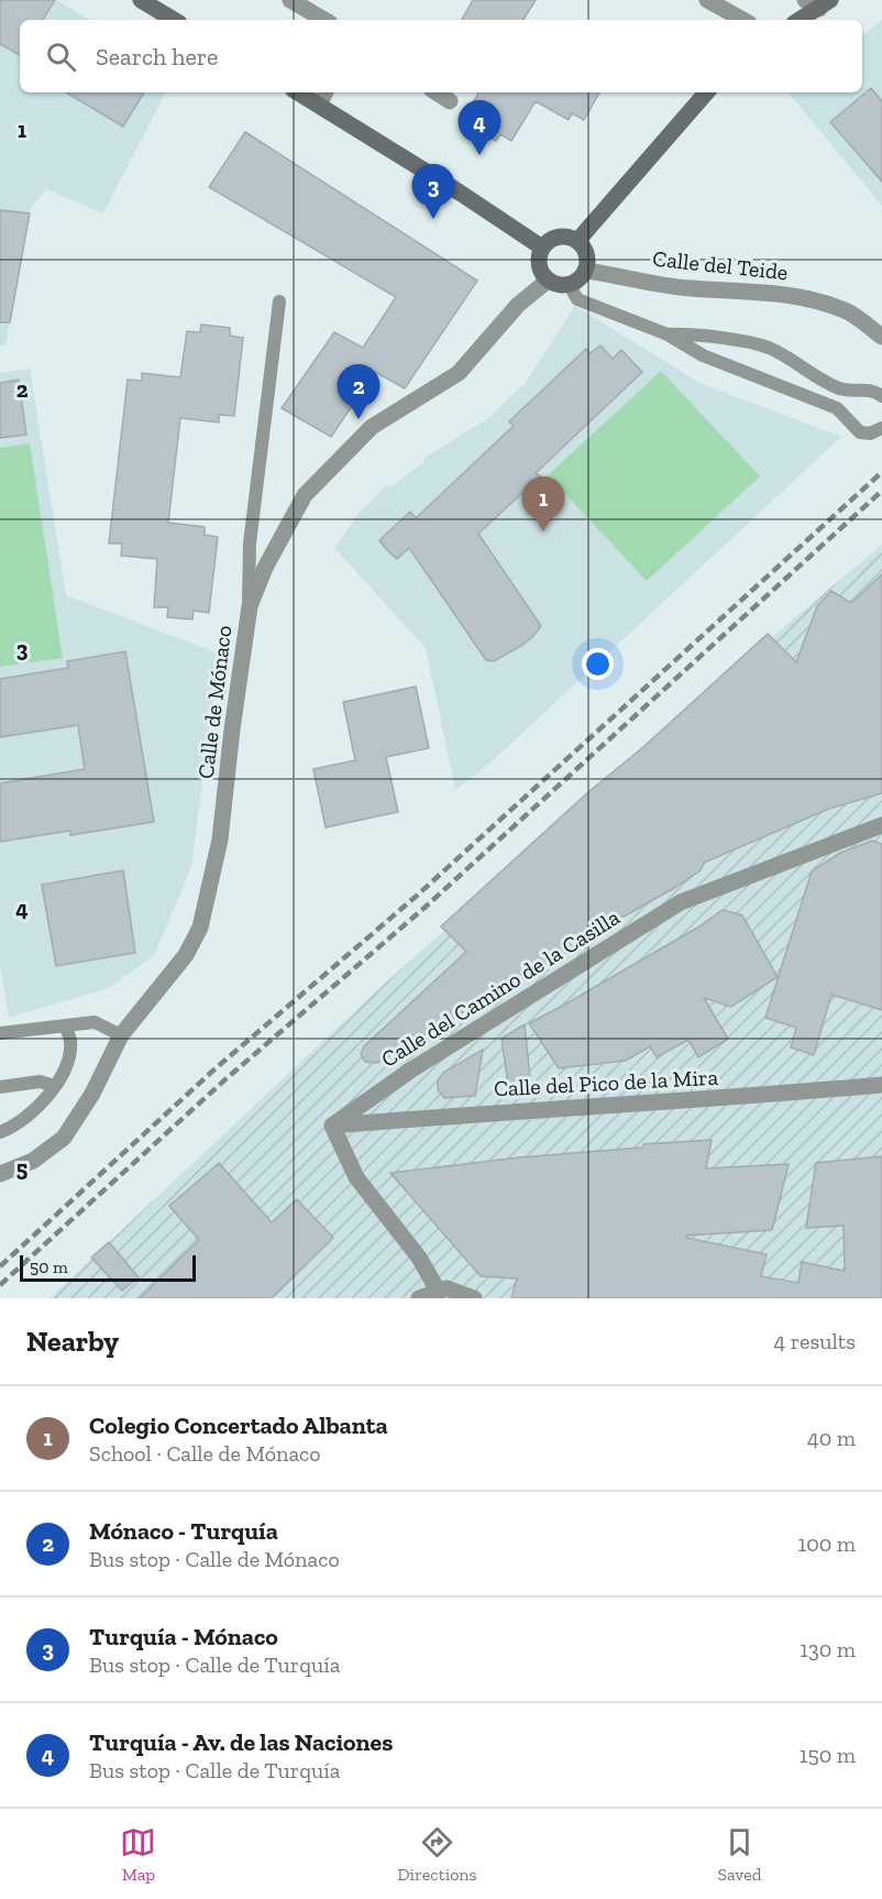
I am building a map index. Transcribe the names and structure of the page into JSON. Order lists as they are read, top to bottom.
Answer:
{
  "streets": {
    "street": [
      "Calle del Teide",
      "Calle de Mónaco",
      "Calle del Camino de la Casilla",
      "Calle del Pico de la Mira"
    ]
  },
  "crossings": [
    ["Calle del Teide", "Calle de Mónaco"],
    ["Calle del Camino de la Casilla", "Calle del Pico de la Mira"]
  ],
  "scale_bar": "50 m",
  "page": {
    "search": "Search here",
    "pins": [
      "4",
      "3",
      "2",
      "1"
    ],
    "scale": "50 m",
    "heading": ["Nearby", "4 results"],
    "list": [
      {
        "mark": "1",
        "name": "Colegio Concertado Albanta",
        "note": "School · Calle de Mónaco",
        "value": "40 m"
      },
      {
        "mark": "2",
        "name": "Mónaco - Turquía",
        "note": "Bus stop · Calle de Mónaco",
        "value": "100 m"
      },
      {
        "mark": "3",
        "name": "Turquía - Mónaco",
        "note": "Bus stop · Calle de Turquía",
        "value": "130 m"
      },
      {
        "mark": "4",
        "name": "Turquía - Av. de las Naciones",
        "note": "Bus stop · Calle de Turquía",
        "value": "150 m"
      }
    ],
    "nav": ["Map", "Directions", "Saved"]
  },
  "grid": {
    "rows": [
      "1",
      "2",
      "3",
      "4",
      "5"
    ]
  }
}
